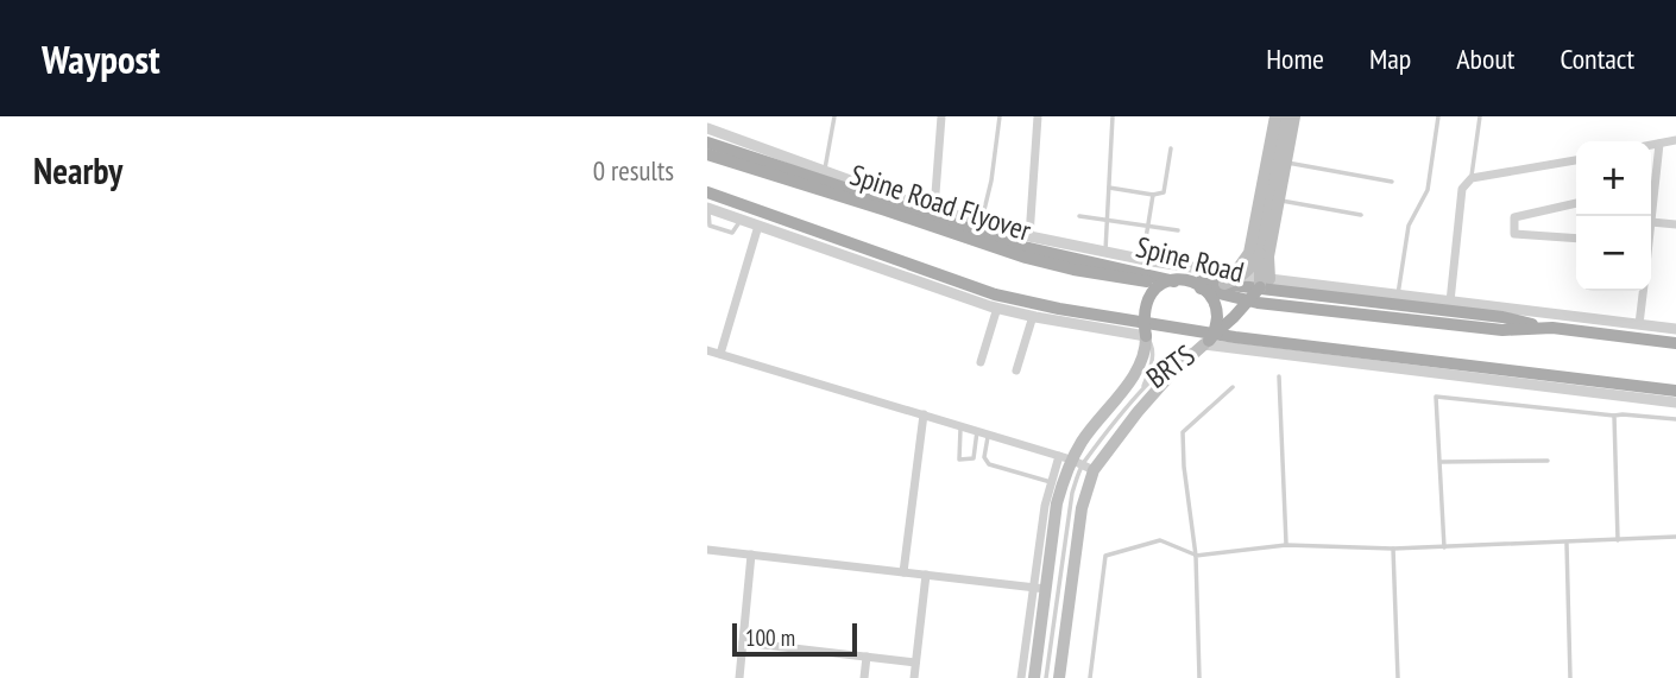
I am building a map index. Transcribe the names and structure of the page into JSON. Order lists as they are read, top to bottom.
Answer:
{
  "streets": {
    "main road": ["Spine Road Flyover", "Spine Road"],
    "lane": ["BRTS"]
  },
  "crossings": [
    ["Spine Road Flyover", "Spine Road"]
  ],
  "scale_bar": "100 m",
  "page": {
    "header": "Waypost",
    "nav": [
      "Home",
      "Map",
      "About",
      "Contact"
    ],
    "heading": ["Nearby", "0 results"],
    "map_buttons": ["+", "−"],
    "scale": "100 m"
  }
}
